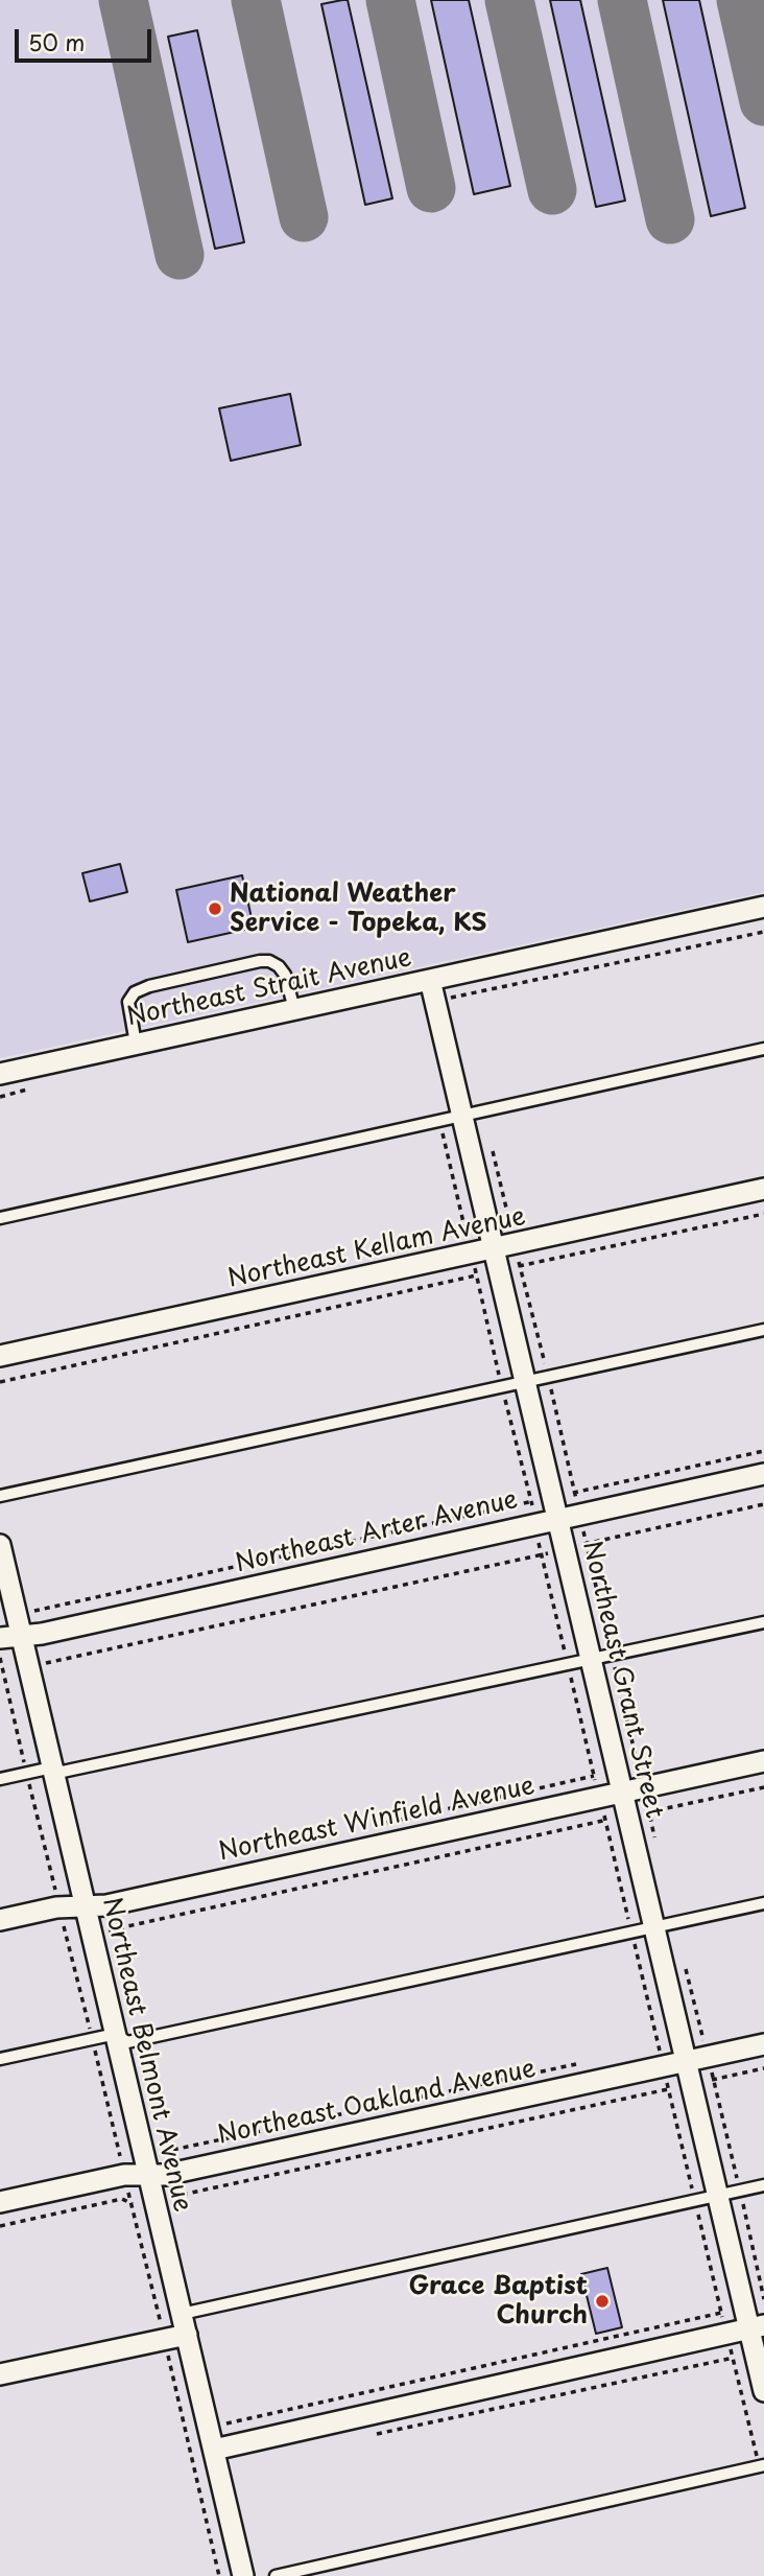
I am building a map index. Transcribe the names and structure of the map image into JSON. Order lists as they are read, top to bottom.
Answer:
{
  "streets": {
    "street": [
      "Northeast Strait Avenue",
      "Northeast Kellam Avenue",
      "Northeast Arter Avenue",
      "Northeast Grant Street",
      "Northeast Winfield Avenue",
      "Northeast Belmont Avenue",
      "Northeast Oakland Avenue"
    ]
  },
  "crossings": [
    ["Northeast Strait Avenue", "Northeast Grant Street"],
    ["Northeast Kellam Avenue", "Northeast Grant Street"],
    ["Northeast Arter Avenue", "Northeast Grant Street"],
    ["Northeast Arter Avenue", "Northeast Belmont Avenue"],
    ["Northeast Grant Street", "Northeast Winfield Avenue"],
    ["Northeast Grant Street", "Northeast Oakland Avenue"],
    ["Northeast Winfield Avenue", "Northeast Belmont Avenue"],
    ["Northeast Belmont Avenue", "Northeast Oakland Avenue"]
  ],
  "places": ["National Weather Service - Topeka, KS", "Grace Baptist Church"],
  "scale_bar": "50 m"
}
